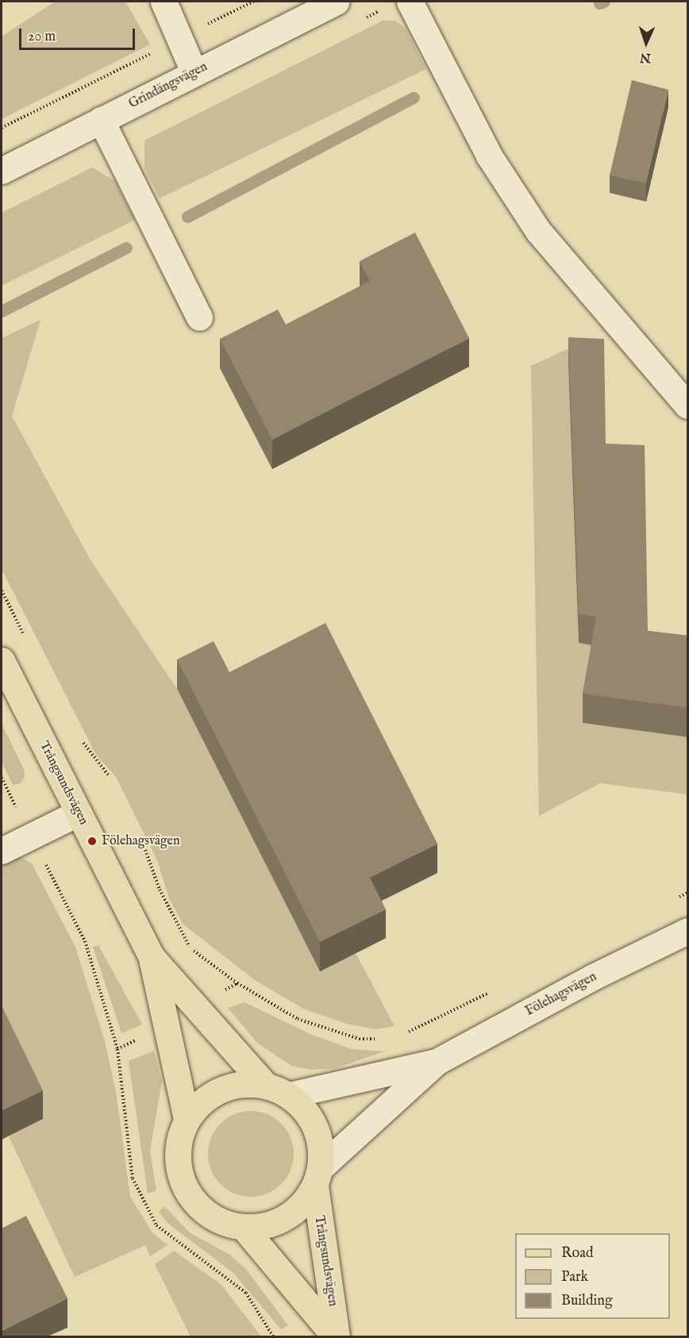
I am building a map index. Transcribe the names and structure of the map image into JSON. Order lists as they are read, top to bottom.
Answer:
{
  "streets": {
    "main road": ["Trångsundsvägen"],
    "street": ["Grindängsvägen", "Fölehagsvägen"]
  },
  "crossings": [
    ["Trångsundsvägen", "Fölehagsvägen"]
  ],
  "places": ["Fölehagsvägen"],
  "legend": ["Road", "Park", "Building"],
  "scale_bar": "20 m",
  "north": "bottom"
}
